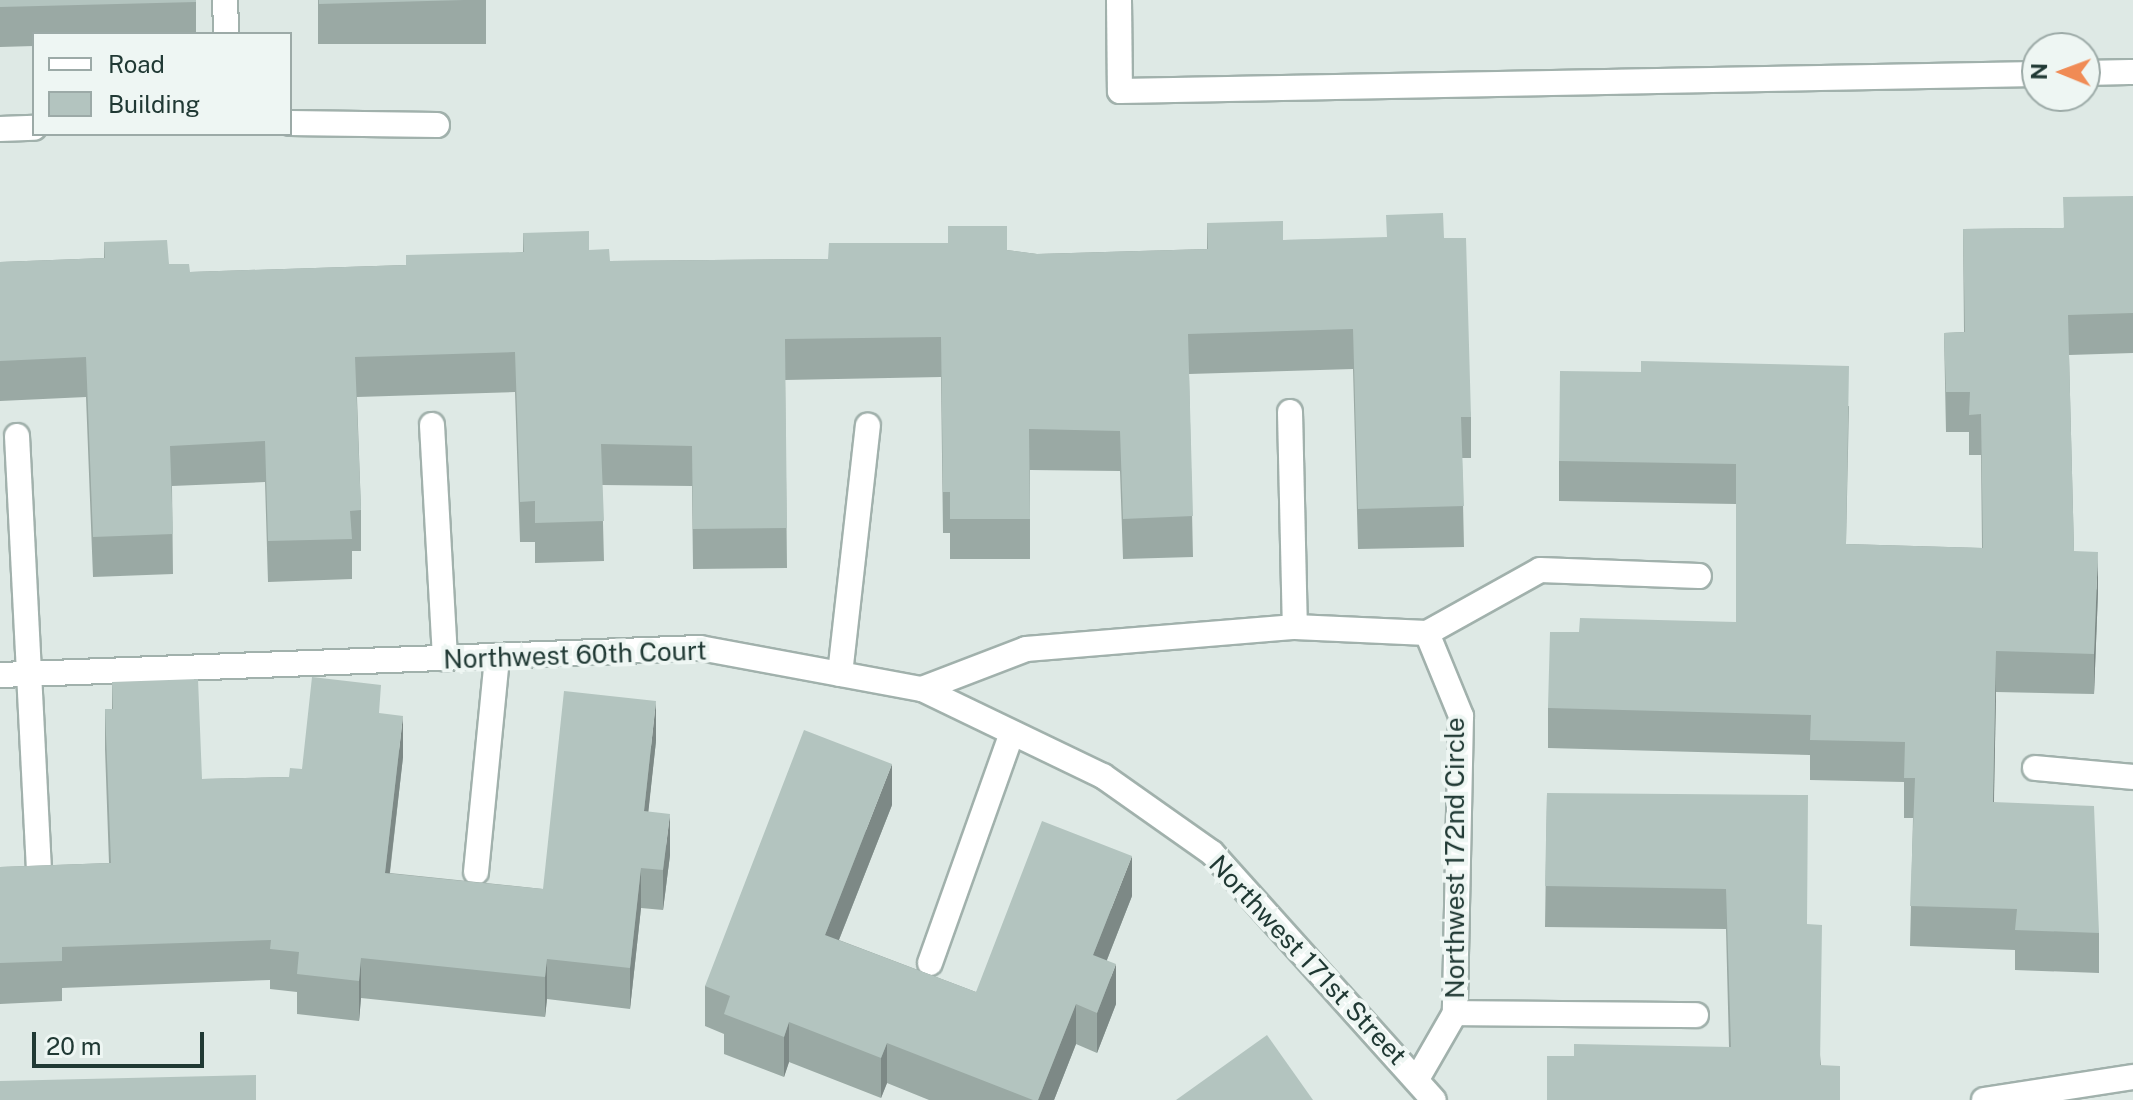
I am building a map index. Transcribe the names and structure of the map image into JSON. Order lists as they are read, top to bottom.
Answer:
{
  "streets": {
    "street": ["Northwest 60th Court", "Northwest 172nd Circle", "Northwest 171st Street"]
  },
  "crossings": [
    ["Northwest 60th Court", "Northwest 171st Street"],
    ["Northwest 172nd Circle", "Northwest 171st Street"]
  ],
  "legend": ["Road", "Building"],
  "scale_bar": "20 m",
  "north": "left"
}
